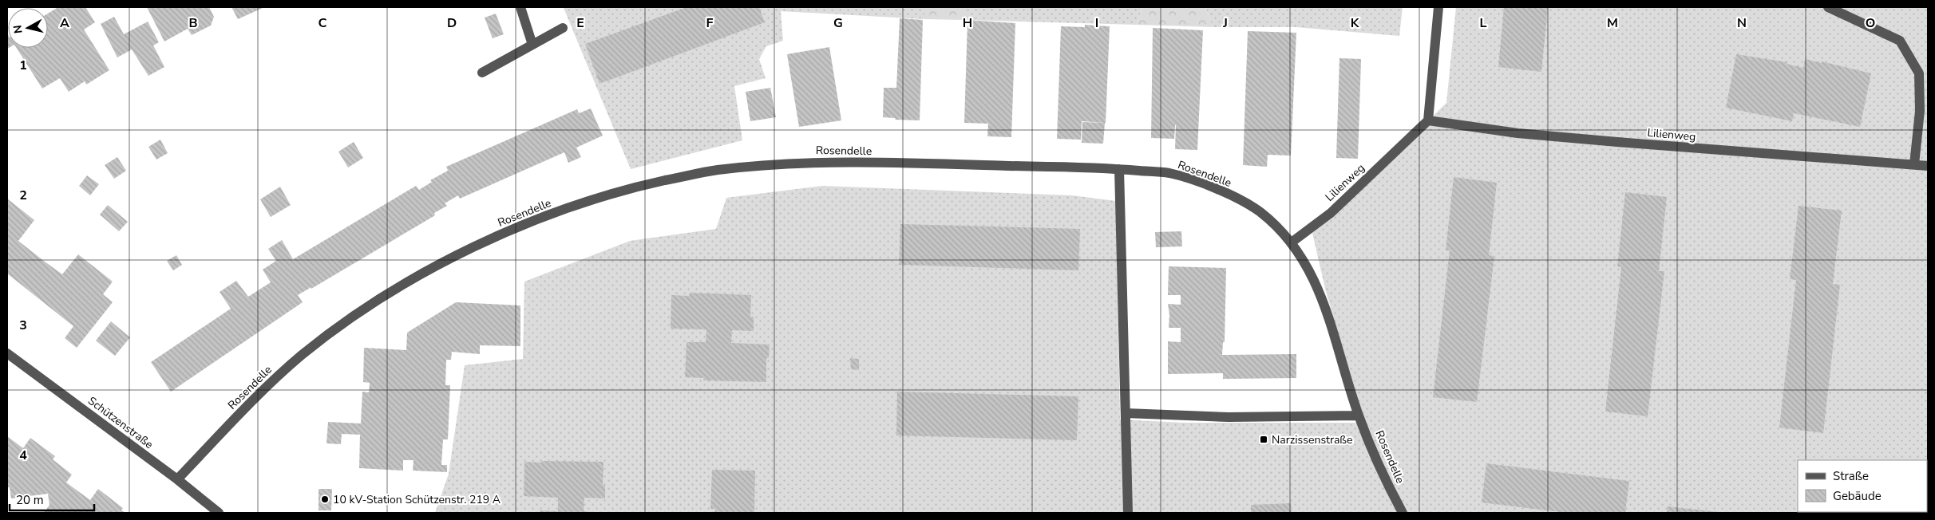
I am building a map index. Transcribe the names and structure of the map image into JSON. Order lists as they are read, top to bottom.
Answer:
{
  "streets": {
    "street": ["Lilienweg", "Rosendelle", "Schützenstraße"]
  },
  "crossings": [
    ["Lilienweg", "Rosendelle"],
    ["Rosendelle", "Schützenstraße"]
  ],
  "places": {
    "transit": ["Narzissenstraße"],
    "other": ["10 kV-Station Schützenstr. 219 A"]
  },
  "legend": ["Straße", "Gebäude"],
  "scale_bar": "20 m",
  "north": "left",
  "grid": {
    "columns": [
      "A",
      "B",
      "C",
      "D",
      "E",
      "F",
      "G",
      "H",
      "I",
      "J",
      "K",
      "L",
      "M",
      "N",
      "O"
    ],
    "rows": [
      "1",
      "2",
      "3",
      "4"
    ]
  }
}
